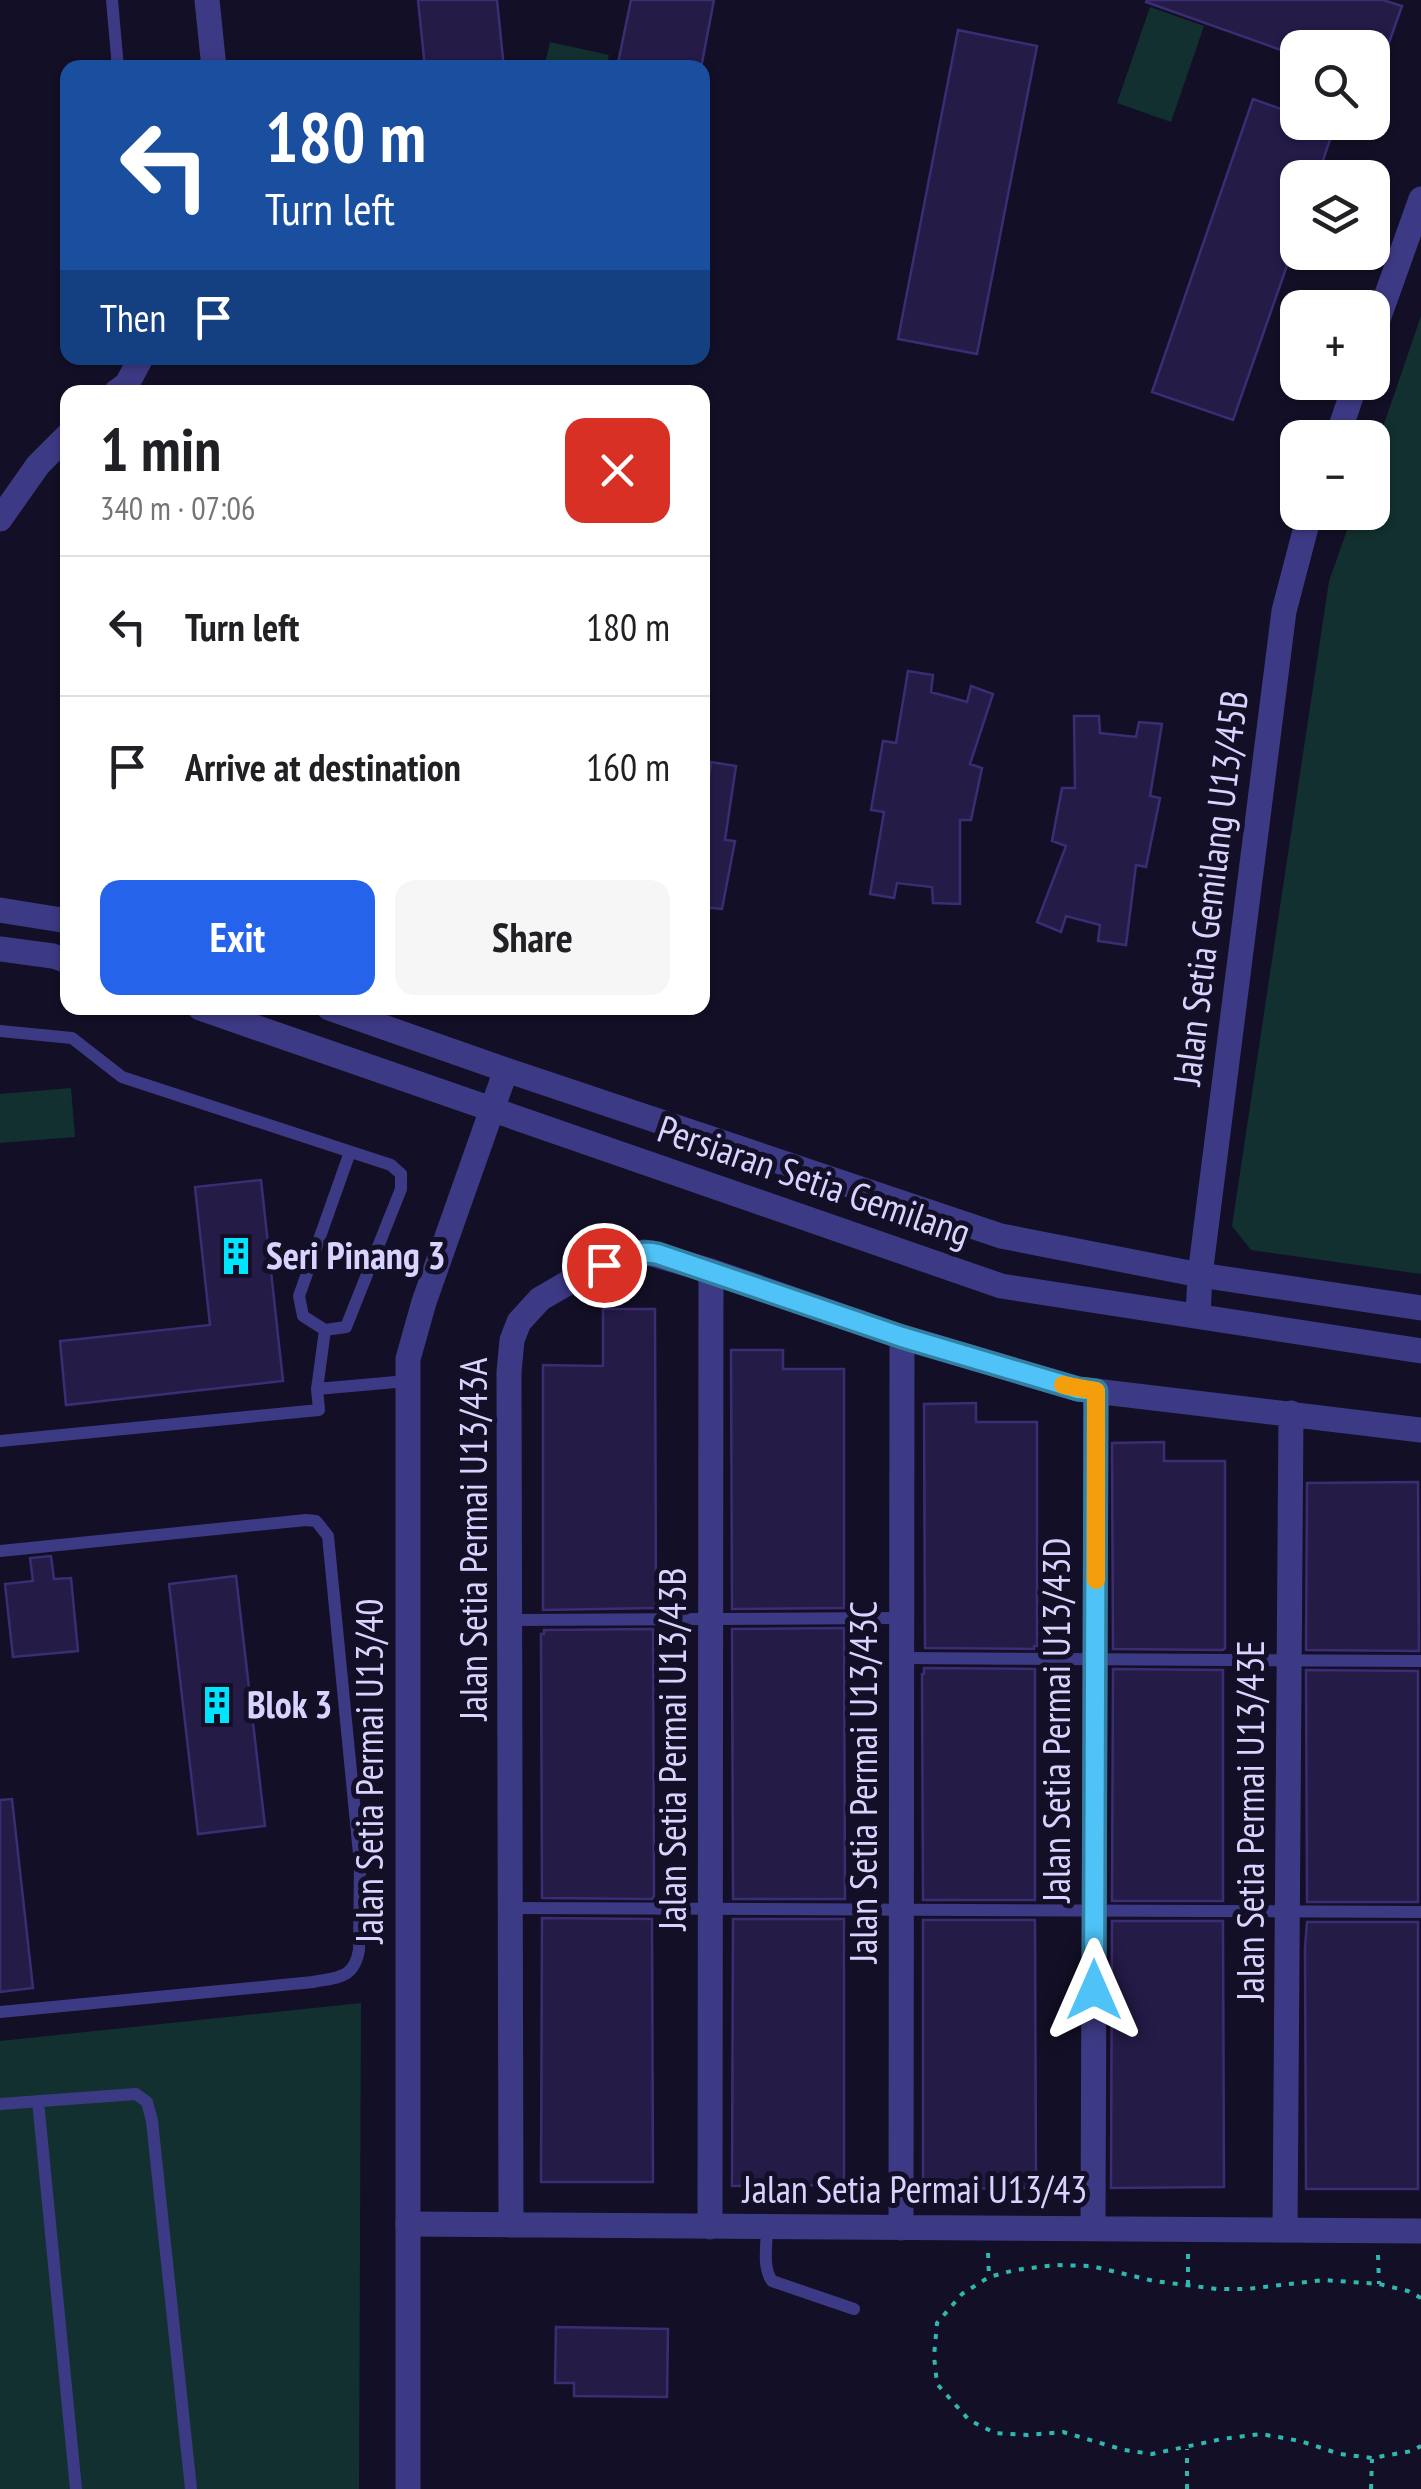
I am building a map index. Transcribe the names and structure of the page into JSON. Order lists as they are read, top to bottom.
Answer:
{
  "streets": {
    "street": [
      "Jalan Setia Gemilang U13/45B",
      "Persiaran Setia Gemilang",
      "Jalan Setia Permai U13/43A",
      "Jalan Setia Permai U13/43D",
      "Jalan Setia Permai U13/43B",
      "Jalan Setia Permai U13/40",
      "Jalan Setia Permai U13/43C",
      "Jalan Setia Permai U13/43E",
      "Jalan Setia Permai U13/43"
    ]
  },
  "crossings": [
    ["Jalan Setia Gemilang U13/45B", "Persiaran Setia Gemilang"],
    ["Persiaran Setia Gemilang", "Jalan Setia Permai U13/40"],
    ["Jalan Setia Permai U13/43A", "Jalan Setia Permai U13/43D"],
    ["Jalan Setia Permai U13/43A", "Jalan Setia Permai U13/43B"],
    ["Jalan Setia Permai U13/43A", "Jalan Setia Permai U13/43C"],
    ["Jalan Setia Permai U13/43A", "Jalan Setia Permai U13/43E"],
    ["Jalan Setia Permai U13/43A", "Jalan Setia Permai U13/43"],
    ["Jalan Setia Permai U13/43D", "Jalan Setia Permai U13/43"],
    ["Jalan Setia Permai U13/43B", "Jalan Setia Permai U13/43"],
    ["Jalan Setia Permai U13/40", "Jalan Setia Permai U13/43"],
    ["Jalan Setia Permai U13/43C", "Jalan Setia Permai U13/43"],
    ["Jalan Setia Permai U13/43E", "Jalan Setia Permai U13/43"]
  ],
  "places": {
    "building": ["Seri Pinang 3", "Blok 3"]
  },
  "page": {
    "map_buttons": ["+", "−"],
    "turn": ["180 m", "Turn left"],
    "then": "Then",
    "heading": ["1 min", "340 m · 07:06"],
    "list": [
      {
        "name": "Turn left",
        "value": "180 m"
      },
      {
        "name": "Arrive at destination",
        "value": "160 m"
      }
    ],
    "buttons": ["Exit", "Share"]
  }
}
